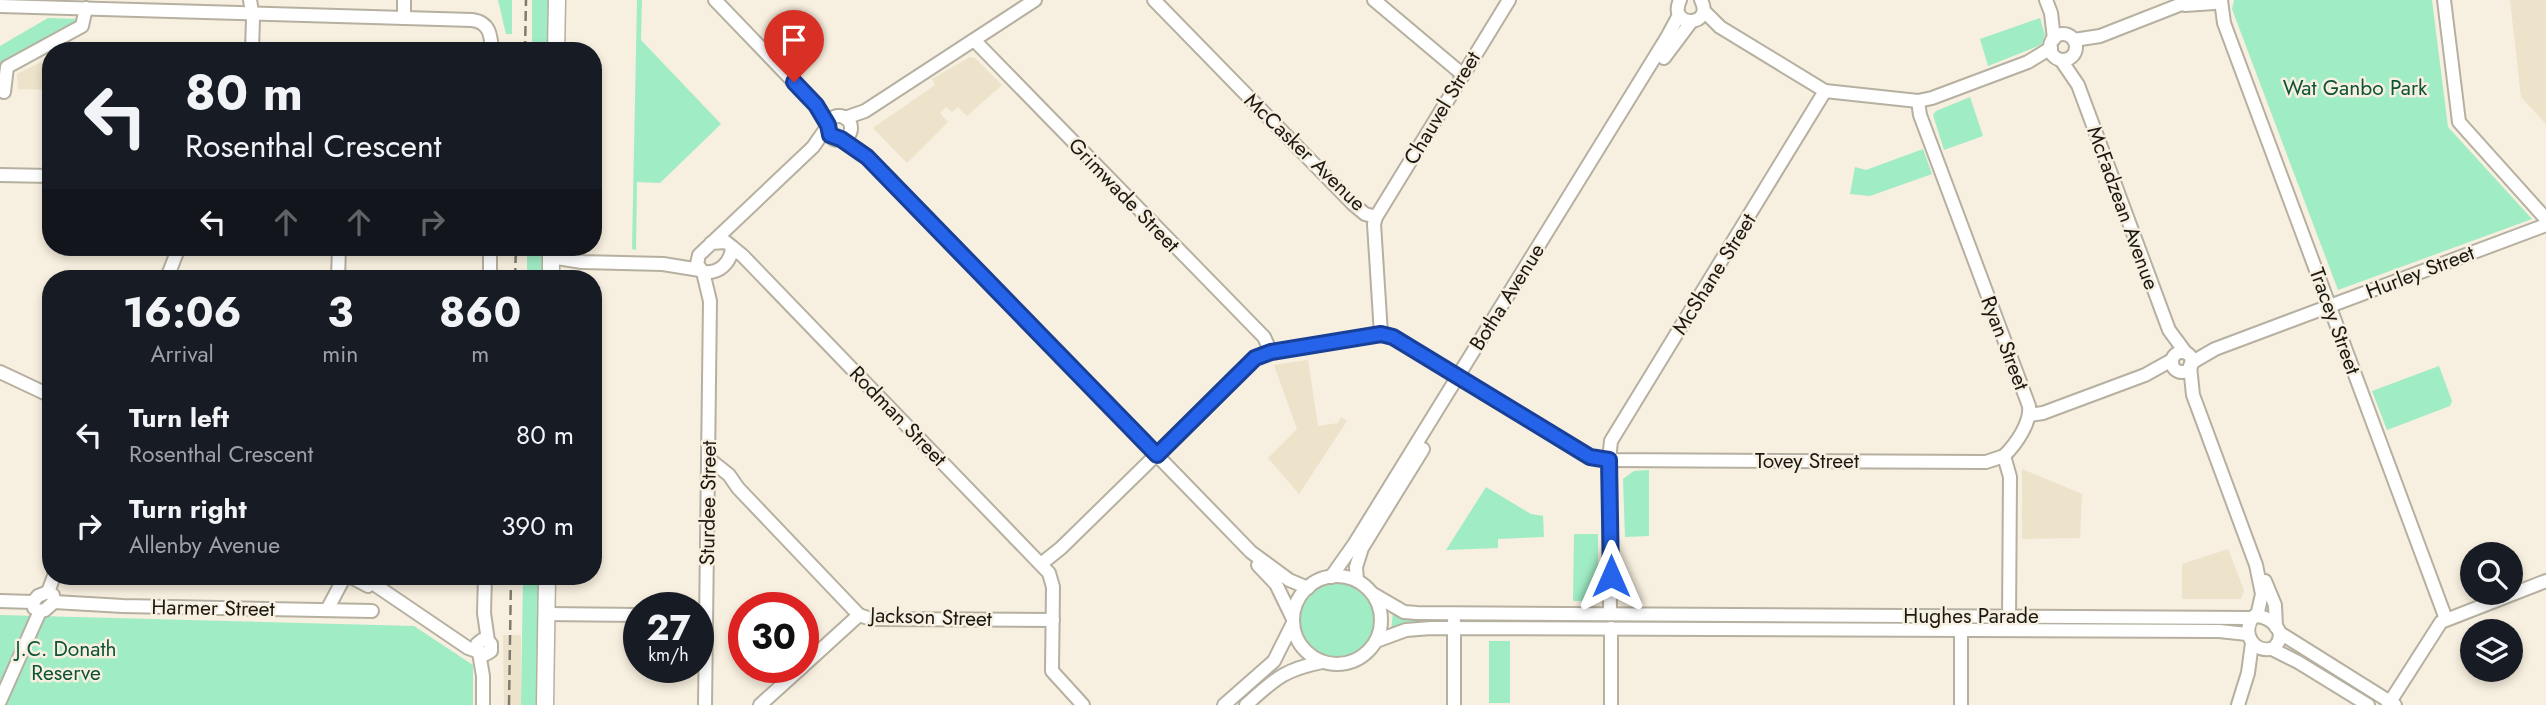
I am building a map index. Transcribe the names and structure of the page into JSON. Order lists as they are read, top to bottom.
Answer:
{
  "streets": {
    "street": [
      "Chauvel Street",
      "McCasker Avenue",
      "Grimwade Street",
      "McFadzean Avenue",
      "Hurley Street",
      "McShane Street",
      "Botha Avenue",
      "Tracey Street",
      "Ryan Street",
      "Rodman Street",
      "Tovey Street",
      "Sturdee Street",
      "Harmer Street",
      "Hughes Parade",
      "Jackson Street"
    ]
  },
  "crossings": [
    ["Chauvel Street", "McCasker Avenue"],
    ["McCasker Avenue", "Tovey Street"],
    ["McFadzean Avenue", "Hurley Street"],
    ["McFadzean Avenue", "Hughes Parade"],
    ["Hurley Street", "Tracey Street"],
    ["McShane Street", "Tovey Street"],
    ["McShane Street", "Hughes Parade"],
    ["Botha Avenue", "Tovey Street"],
    ["Botha Avenue", "Hughes Parade"],
    ["Ryan Street", "Tovey Street"],
    ["Rodman Street", "Sturdee Street"],
    ["Sturdee Street", "Jackson Street"]
  ],
  "parks": ["Wat Ganbo Park", "J.C. Donath Reserve"],
  "page": {
    "turn": ["80 m", "Rosenthal Crescent"],
    "eta": [
      "16:06",
      "Arrival",
      "3",
      "min",
      "860",
      "m"
    ],
    "list": [
      {
        "name": "Turn left",
        "note": "Rosenthal Crescent",
        "value": "80 m"
      },
      {
        "name": "Turn right",
        "note": "Allenby Avenue",
        "value": "390 m"
      }
    ],
    "speed": "27 km/h",
    "limit": "30"
  }
}
